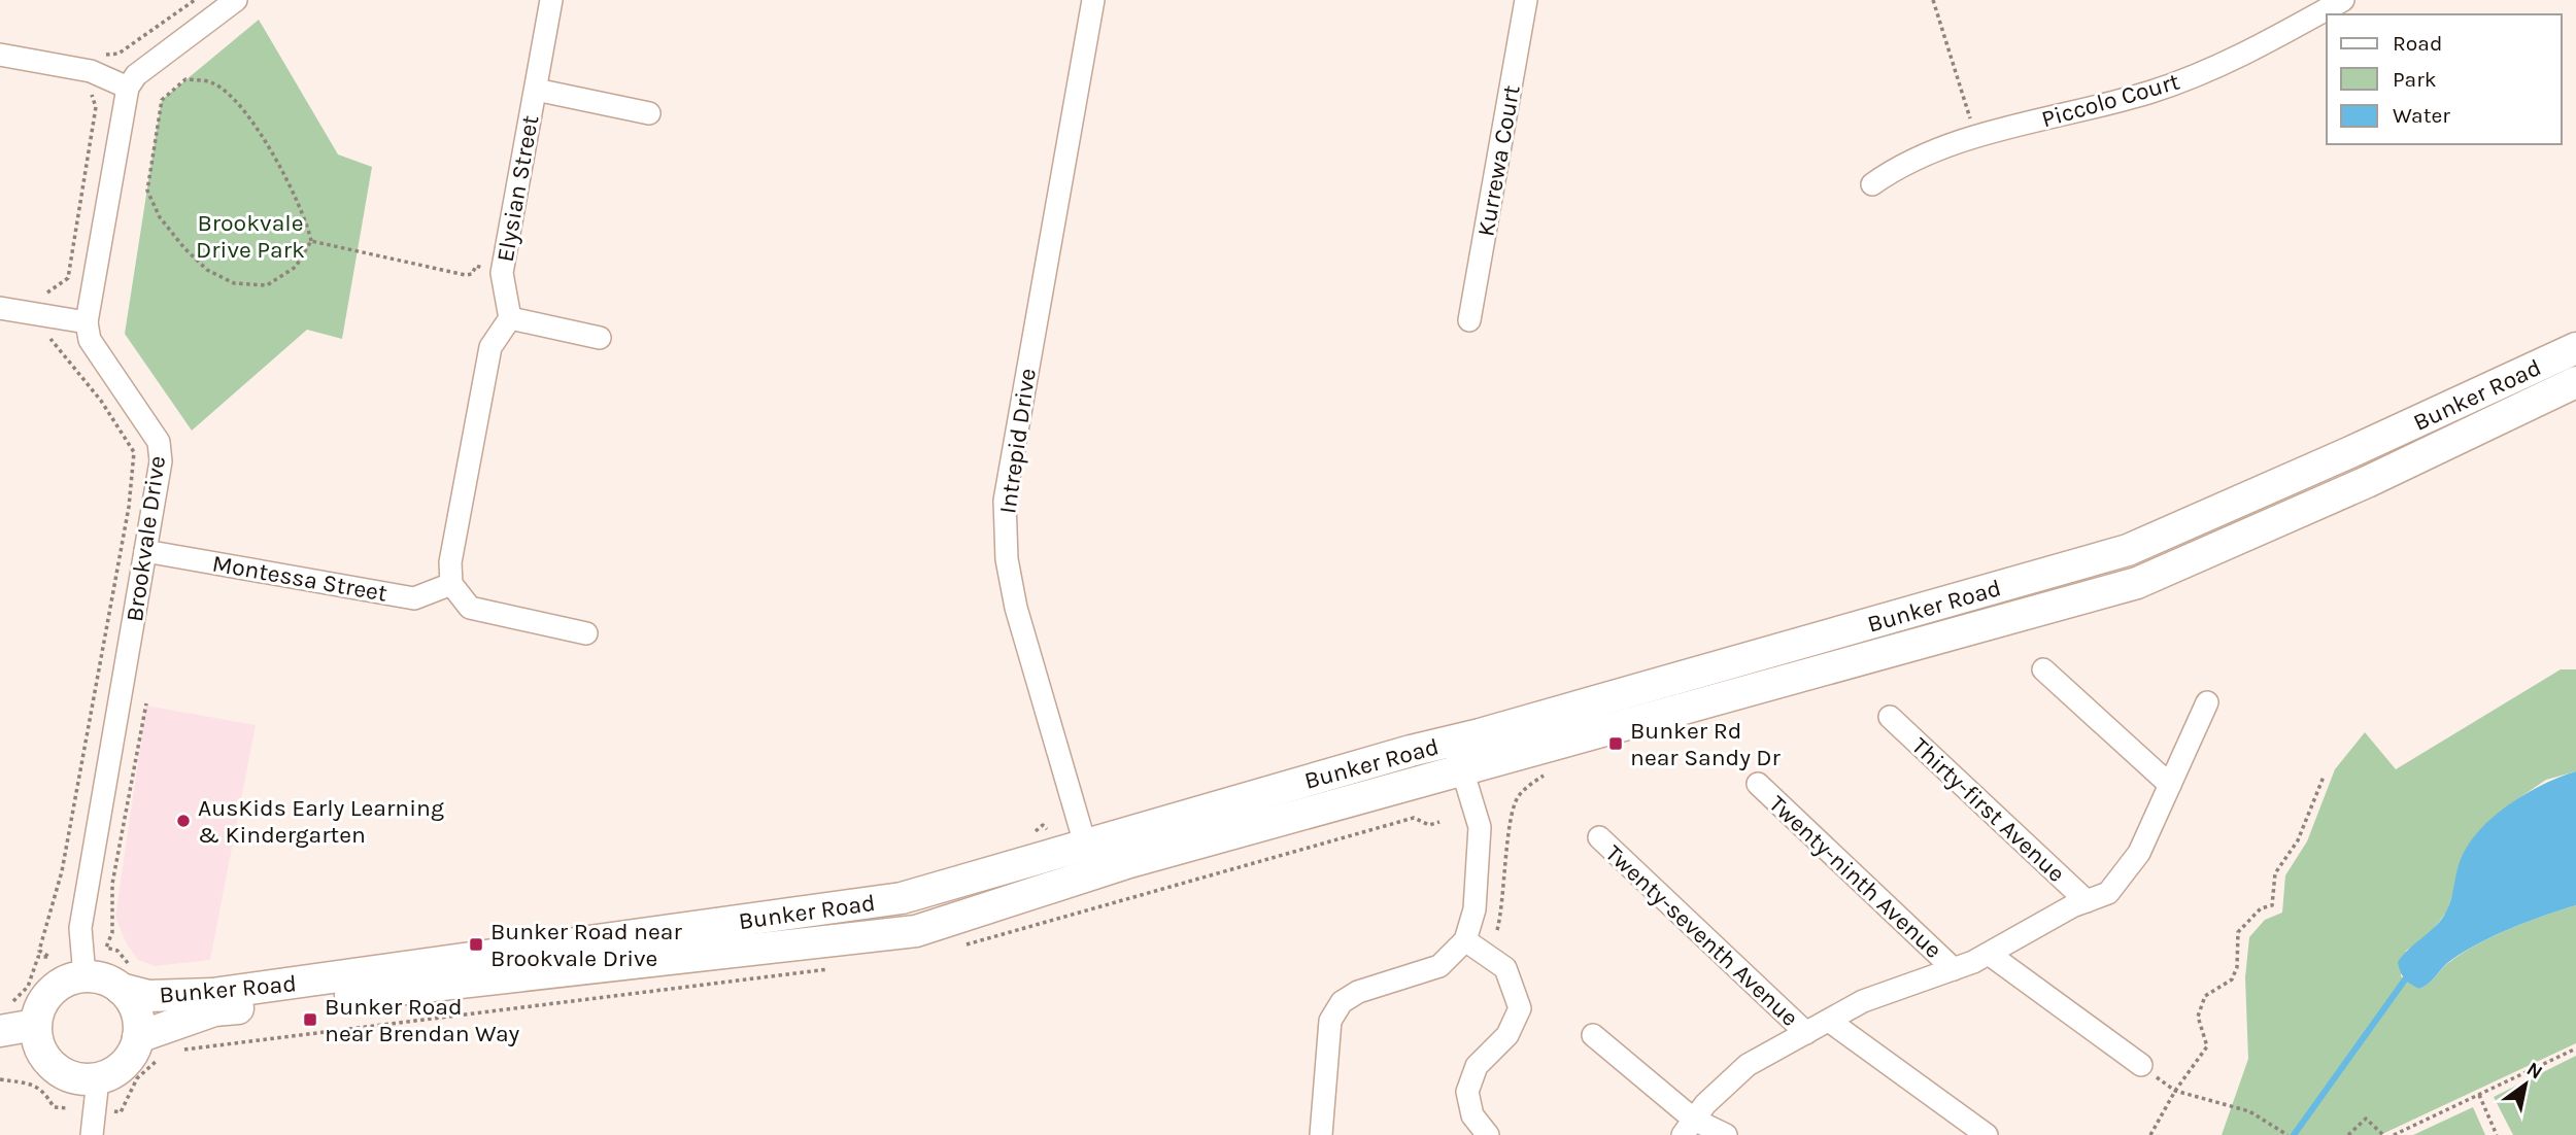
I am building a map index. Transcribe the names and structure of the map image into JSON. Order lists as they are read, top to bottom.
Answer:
{
  "streets": {
    "main road": ["Bunker Road"],
    "street": [
      "Piccolo Court",
      "Kurrewa Court",
      "Elysian Street",
      "Intrepid Drive",
      "Brookvale Drive",
      "Montessa Street",
      "Thirty-first Avenue",
      "Twenty-ninth Avenue",
      "Twenty-seventh Avenue"
    ]
  },
  "crossings": [
    ["Bunker Road", "Intrepid Drive"],
    ["Bunker Road", "Brookvale Drive"],
    ["Brookvale Drive", "Montessa Street"]
  ],
  "parks": ["Brookvale Drive Park"],
  "places": {
    "transit": ["Bunker Rd near Sandy Dr", "Bunker Road near Brookvale Drive", "Bunker Road near Brendan Way"],
    "other": ["AusKids Early Learning & Kindergarten"]
  },
  "legend": ["Road", "Park", "Water"],
  "north": "top right"
}
